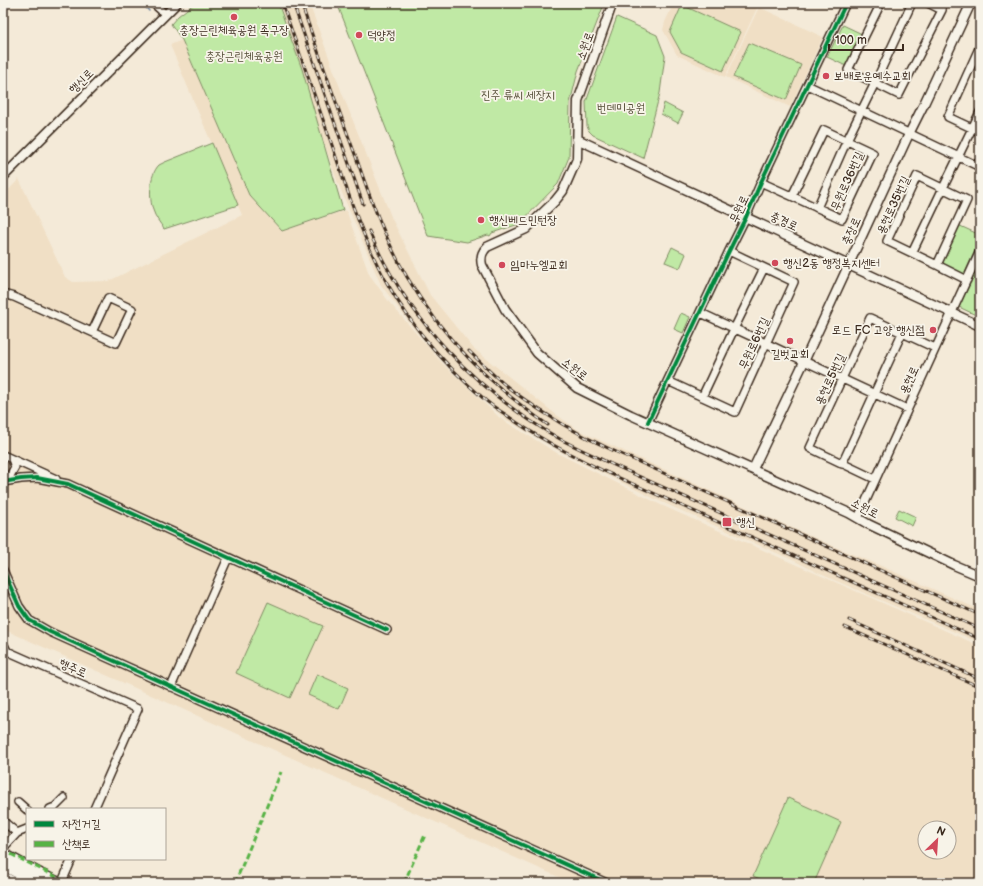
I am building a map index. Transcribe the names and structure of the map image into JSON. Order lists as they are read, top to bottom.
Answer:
{
  "streets": {
    "main road": [
      "소원로",
      "행신로",
      "충경로",
      "충장로"
    ],
    "street": [
      "무원로36번길",
      "용현로35번길",
      "무원로",
      "무원로6번길",
      "용현로5번길",
      "용현로",
      "행주로"
    ]
  },
  "crossings": [
    ["소원로", "무원로"],
    ["소원로", "충경로"],
    ["소원로", "충장로"],
    ["소원로", "용현로"],
    ["무원로36번길", "무원로"],
    ["용현로35번길", "용현로"],
    ["무원로", "충경로"],
    ["무원로", "무원로6번길"],
    ["충경로", "충장로"],
    ["충경로", "용현로"],
    ["용현로5번길", "용현로"]
  ],
  "parks": ["충장근린체육공원", "진주 류씨 세장지", "번데미공원"],
  "places": {
    "other": [
      "충장근린체육공원 족구장",
      "덕양정",
      "보배로운예수교회",
      "행신베드민턴장",
      "행신2동 행정복지센터",
      "임마누엘교회",
      "로드 FC 고양 행신점",
      "길벗교회"
    ],
    "transit": ["행신"]
  },
  "legend": ["자전거길", "산책로"],
  "scale_bar": "100 m",
  "north": "top right"
}
